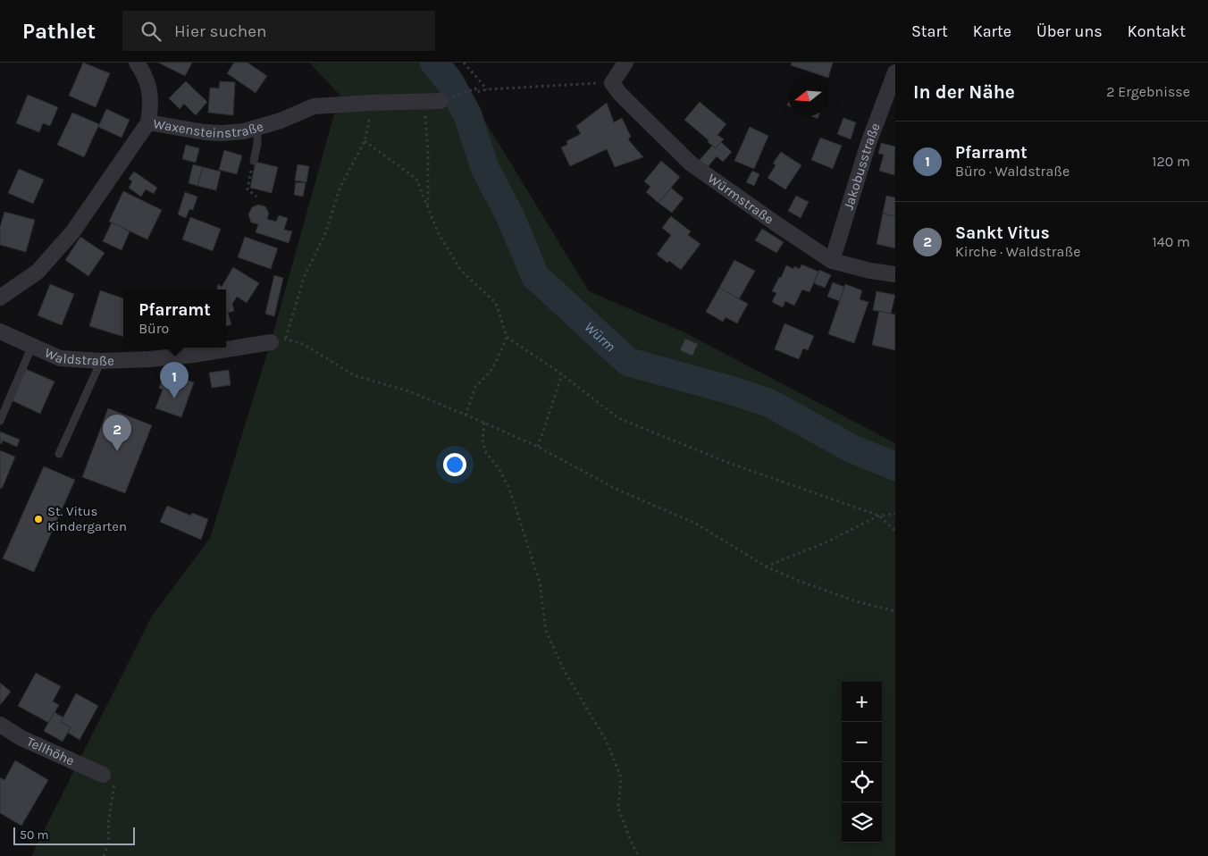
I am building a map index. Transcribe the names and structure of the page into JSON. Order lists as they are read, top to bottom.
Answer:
{
  "streets": {
    "street": [
      "Waxensteinstraße",
      "Jakobusstraße",
      "Würmstraße",
      "Waldstraße",
      "Tellhöhe"
    ]
  },
  "crossings": [
    ["Jakobusstraße", "Würmstraße"]
  ],
  "water": ["Würm"],
  "places": ["St. Vitus Kindergarten"],
  "scale_bar": "50 m",
  "north": "left",
  "page": {
    "header": "Pathlet",
    "search": "Hier suchen",
    "nav": [
      "Start",
      "Karte",
      "Über uns",
      "Kontakt"
    ],
    "heading": ["In der Nähe", "2 Ergebnisse"],
    "list": [
      {
        "mark": "1",
        "name": "Pfarramt",
        "note": "Büro · Waldstraße",
        "value": "120 m"
      },
      {
        "mark": "2",
        "name": "Sankt Vitus",
        "note": "Kirche · Waldstraße",
        "value": "140 m"
      }
    ],
    "popup": ["Pfarramt", "Büro"],
    "pins": ["1", "2"],
    "map_buttons": ["+", "−"],
    "scale": "50 m"
  }
}
